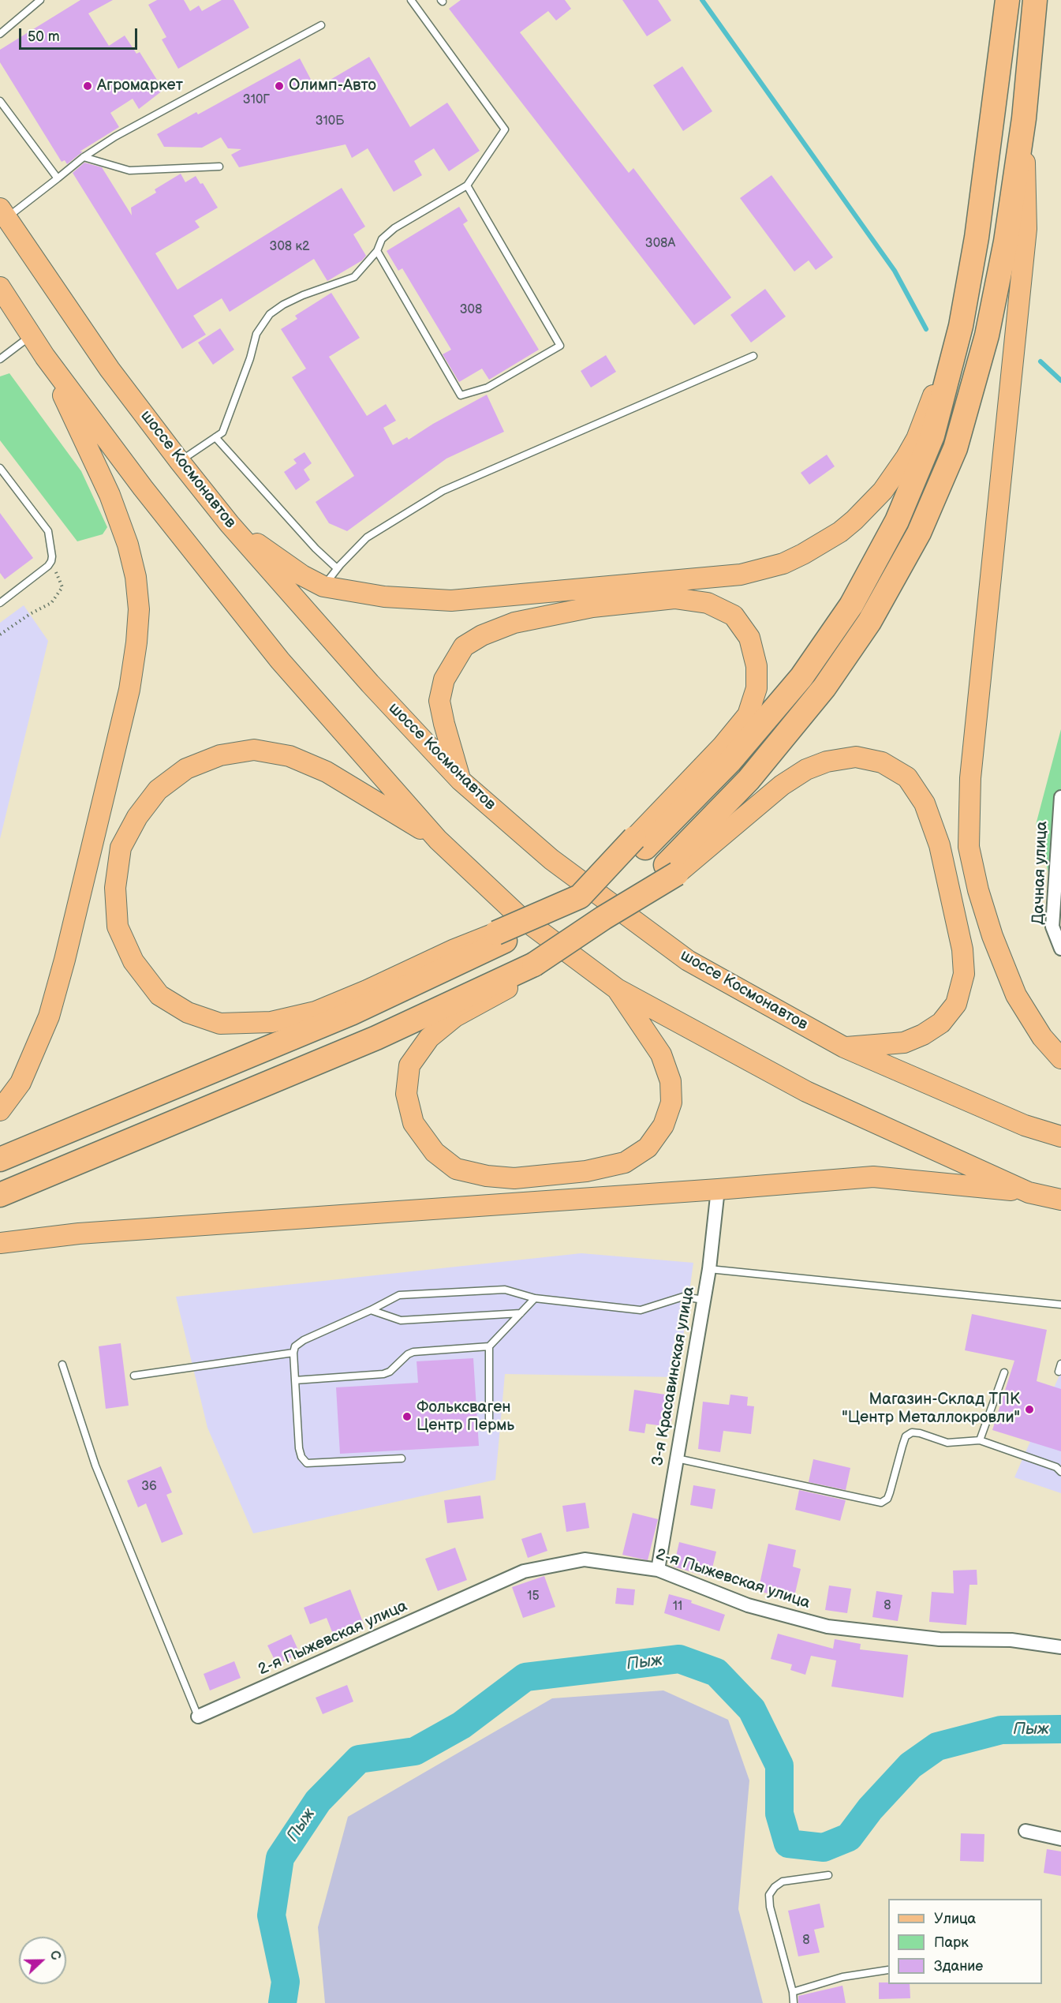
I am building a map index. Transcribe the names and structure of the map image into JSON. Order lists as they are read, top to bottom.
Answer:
{
  "streets": {
    "main road": ["шоссе Космонавтов"],
    "street": ["Дачная улица", "3-я Красавинская улица", "2-я Пыжевская улица"]
  },
  "crossings": [
    ["3-я Красавинская улица", "2-я Пыжевская улица"]
  ],
  "water": ["Пыж"],
  "places": [
    "Агромаркет",
    "Олимп-Авто",
    "Магазин-Склад ТПК \"Центр Металлокровли\"",
    "Фольксваген Центр Пермь"
  ],
  "house_numbers": [
    "310Г",
    "310Б",
    "308А",
    "308 к2",
    "308",
    "36",
    "15",
    "8",
    "11",
    "8"
  ],
  "legend": ["Улица", "Парк", "Здание"],
  "scale_bar": "50 m",
  "north": "right"
}
